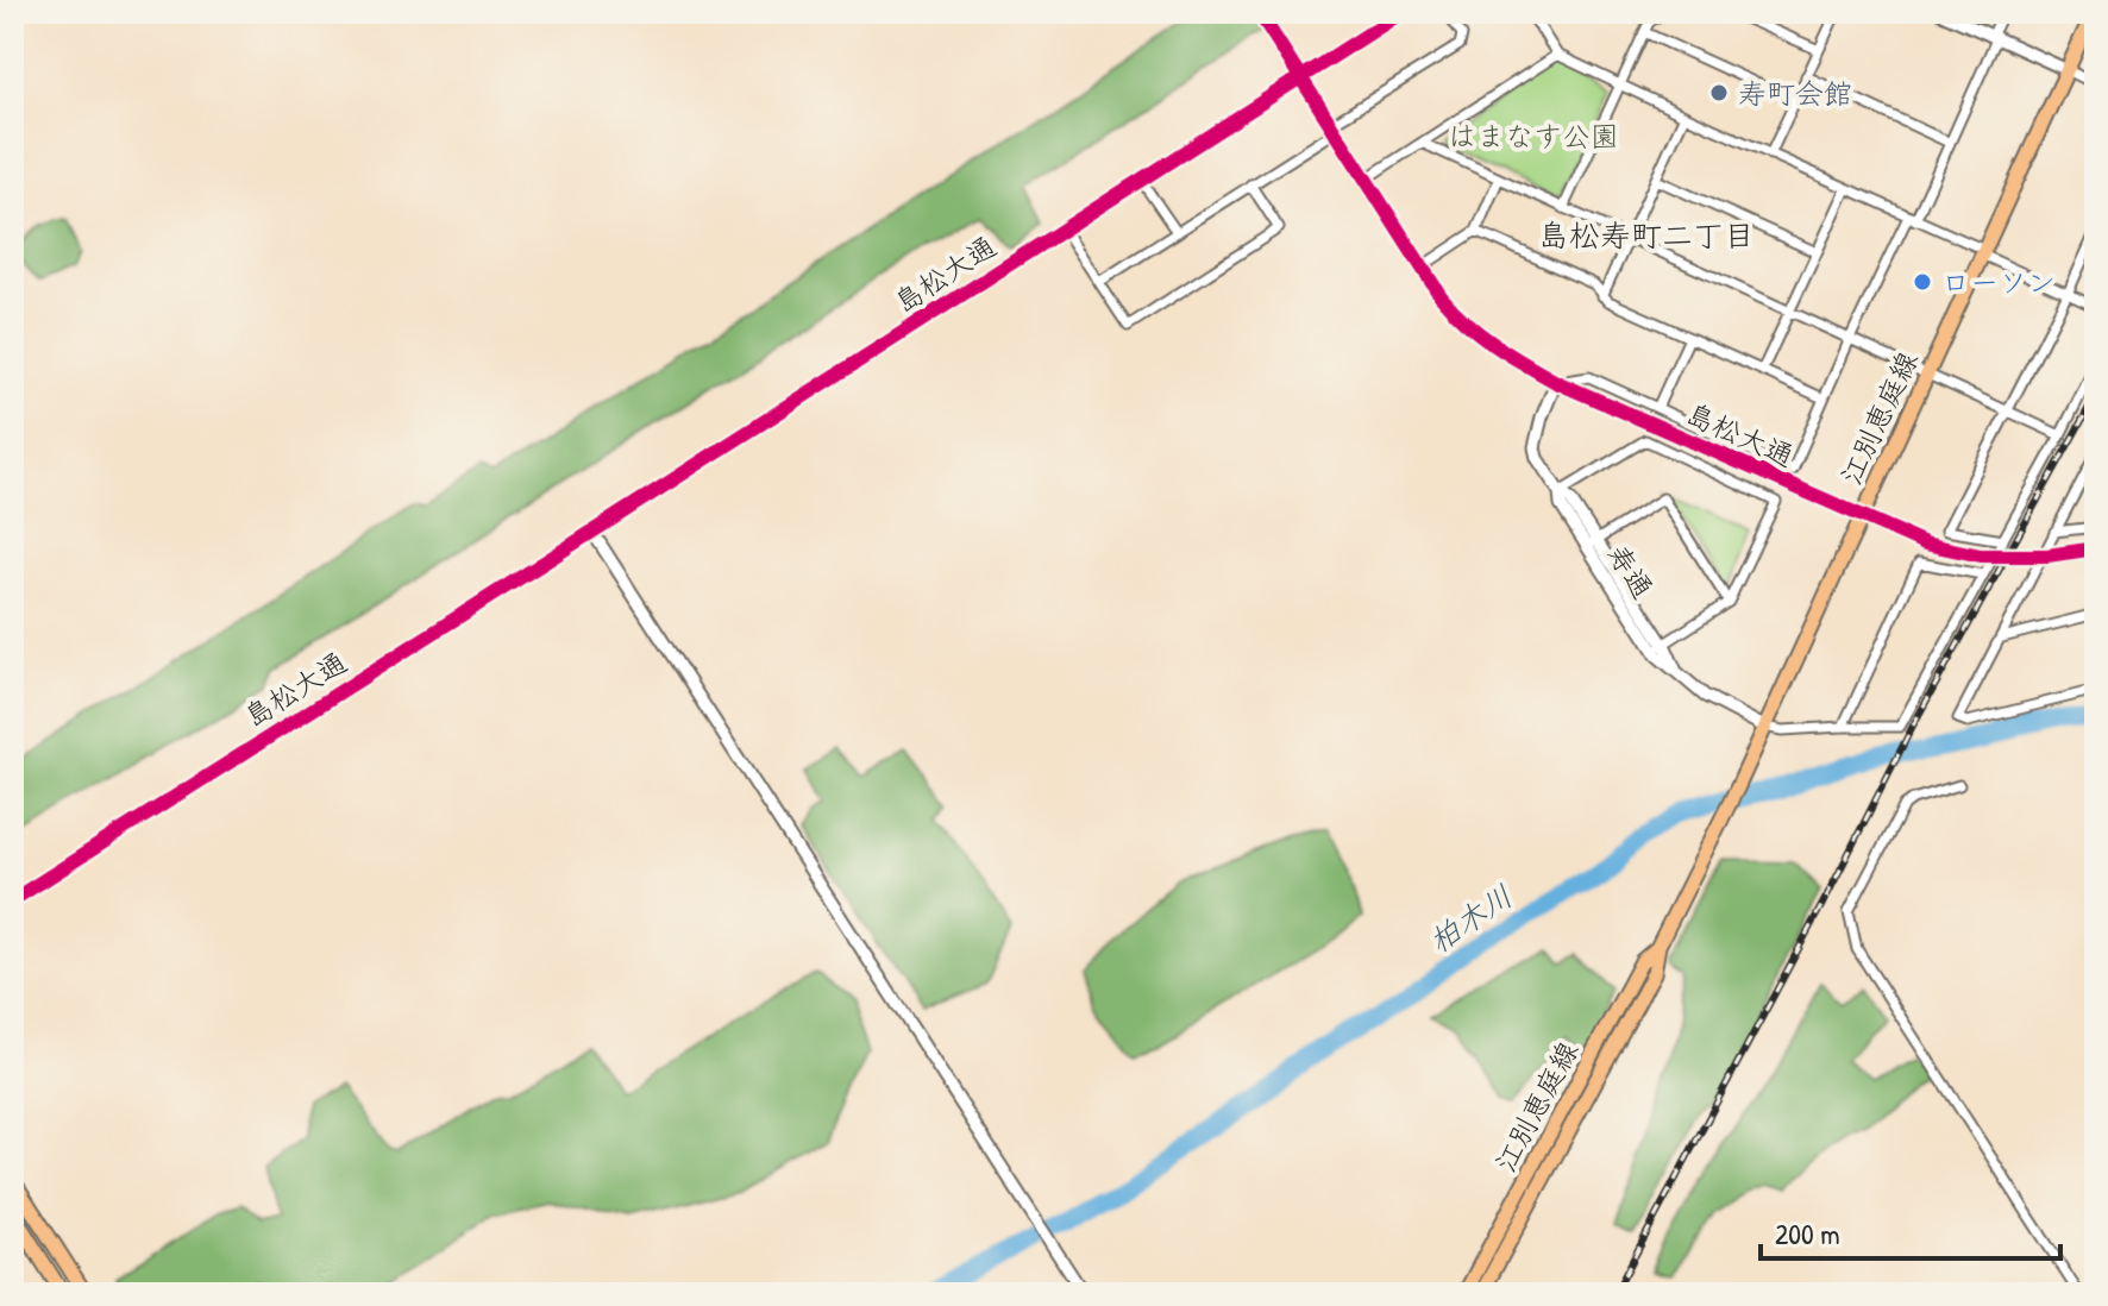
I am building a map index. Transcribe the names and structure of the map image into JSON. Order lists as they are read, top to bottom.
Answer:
{
  "streets": {
    "main road": ["江別恵庭線"],
    "street": ["島松大通", "寿通"]
  },
  "crossings": [
    ["島松大通", "寿通"],
    ["江別恵庭線", "寿通"]
  ],
  "districts": ["島松寿町二丁目"],
  "water": ["柏木川"],
  "parks": ["はまなす公園"],
  "places": ["寿町会館", "ローソン"],
  "scale_bar": "200 m"
}
